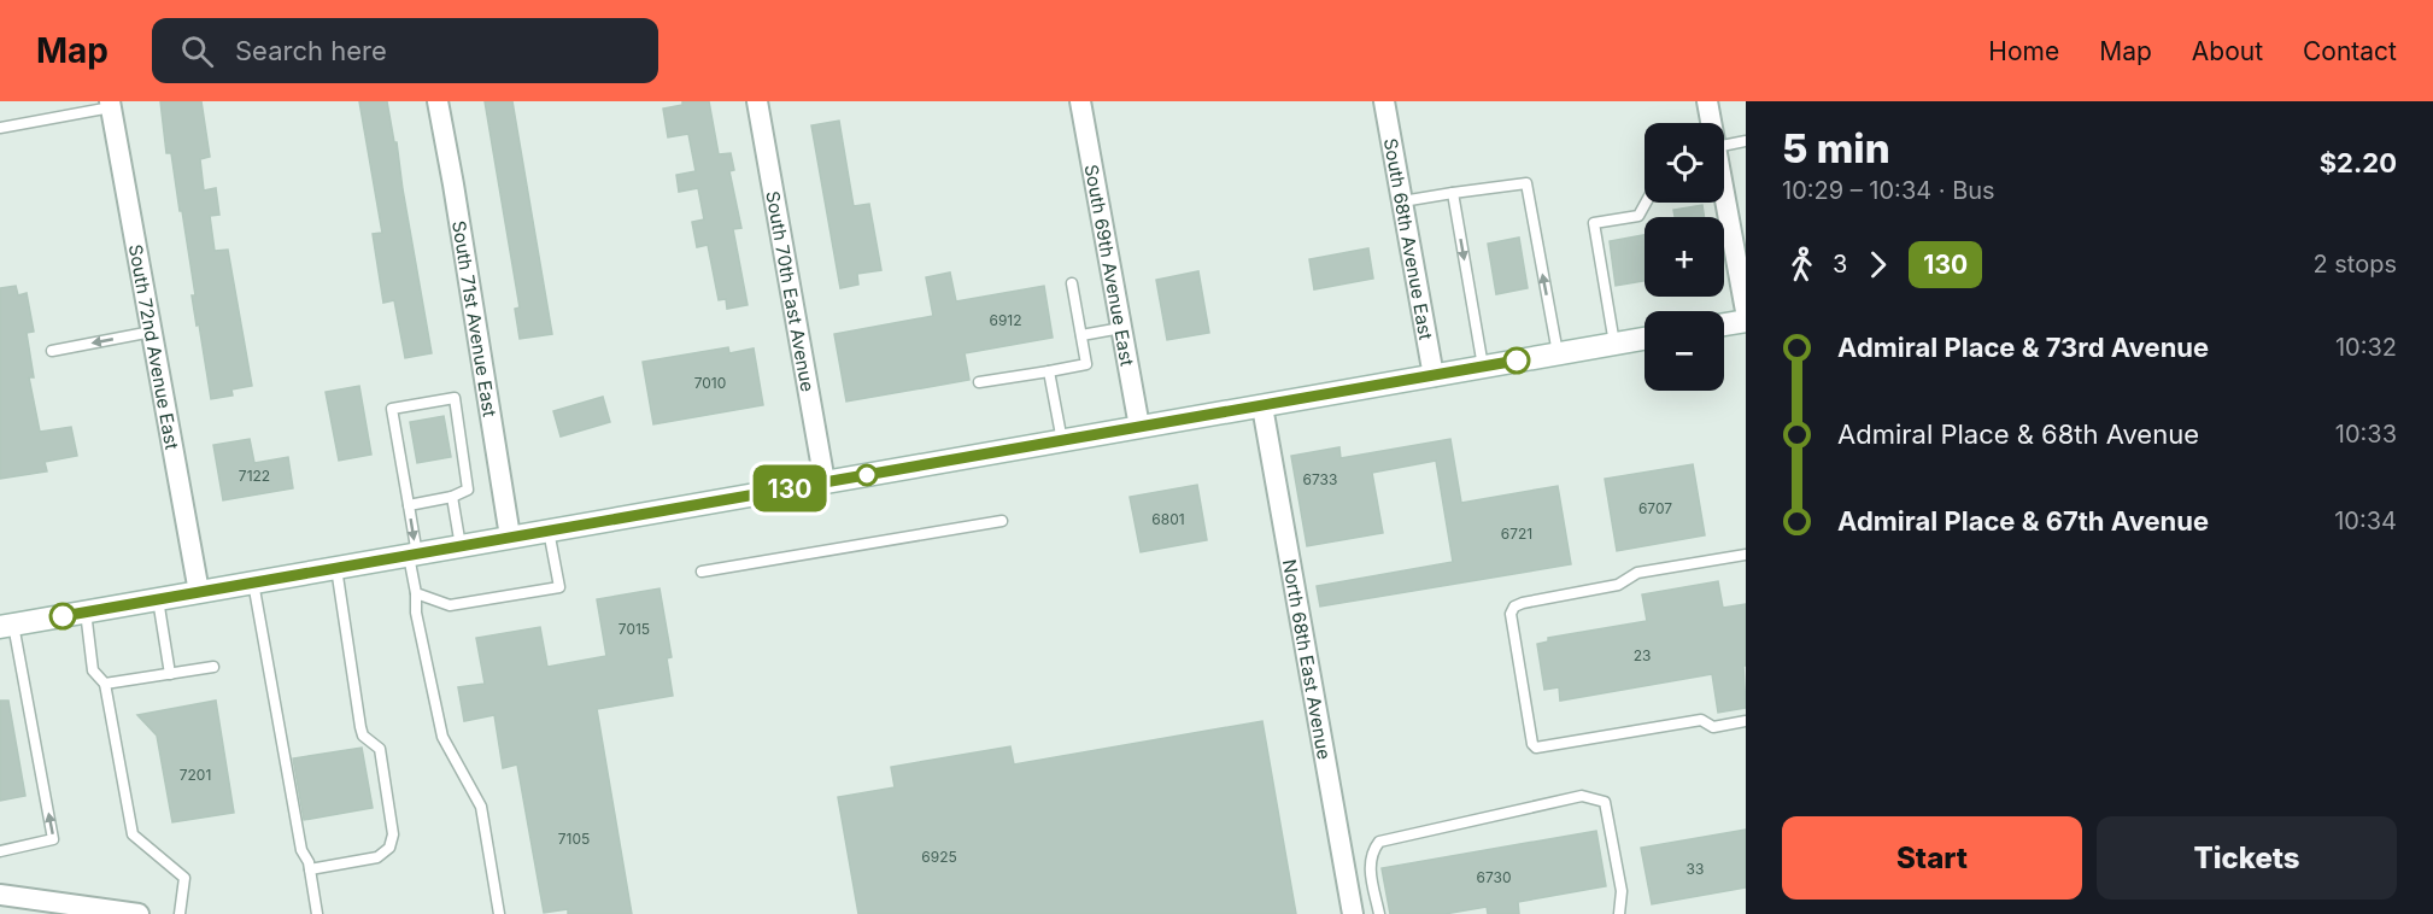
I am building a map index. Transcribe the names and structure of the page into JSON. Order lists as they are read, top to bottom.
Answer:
{
  "streets": {
    "street": [
      "South 68th Avenue East",
      "South 69th Avenue East",
      "South 70th East Avenue",
      "South 71st Avenue East",
      "South 72nd Avenue East",
      "North 68th East Avenue"
    ]
  },
  "lines": ["bus line 130"],
  "house_numbers": [
    "6912",
    "7010",
    "7122",
    "6733",
    "6707",
    "6801",
    "6721",
    "7015",
    "23",
    "7201",
    "7105",
    "6925",
    "33",
    "6730"
  ],
  "page": {
    "header": "Map",
    "search": "Search here",
    "nav": [
      "Home",
      "Map",
      "About",
      "Contact"
    ],
    "on_map": "130",
    "heading": ["5 min", "10:29 – 10:34 · Bus", "$2.20"],
    "map_buttons": ["+", "−"],
    "legs": ["3", "130", "2 stops"],
    "list": [
      {
        "name": "Admiral Place & 73rd Avenue",
        "value": "10:32"
      },
      {
        "name": "Admiral Place & 68th Avenue",
        "value": "10:33"
      },
      {
        "name": "Admiral Place & 67th Avenue",
        "value": "10:34"
      }
    ],
    "buttons": ["Start", "Tickets"]
  }
}
